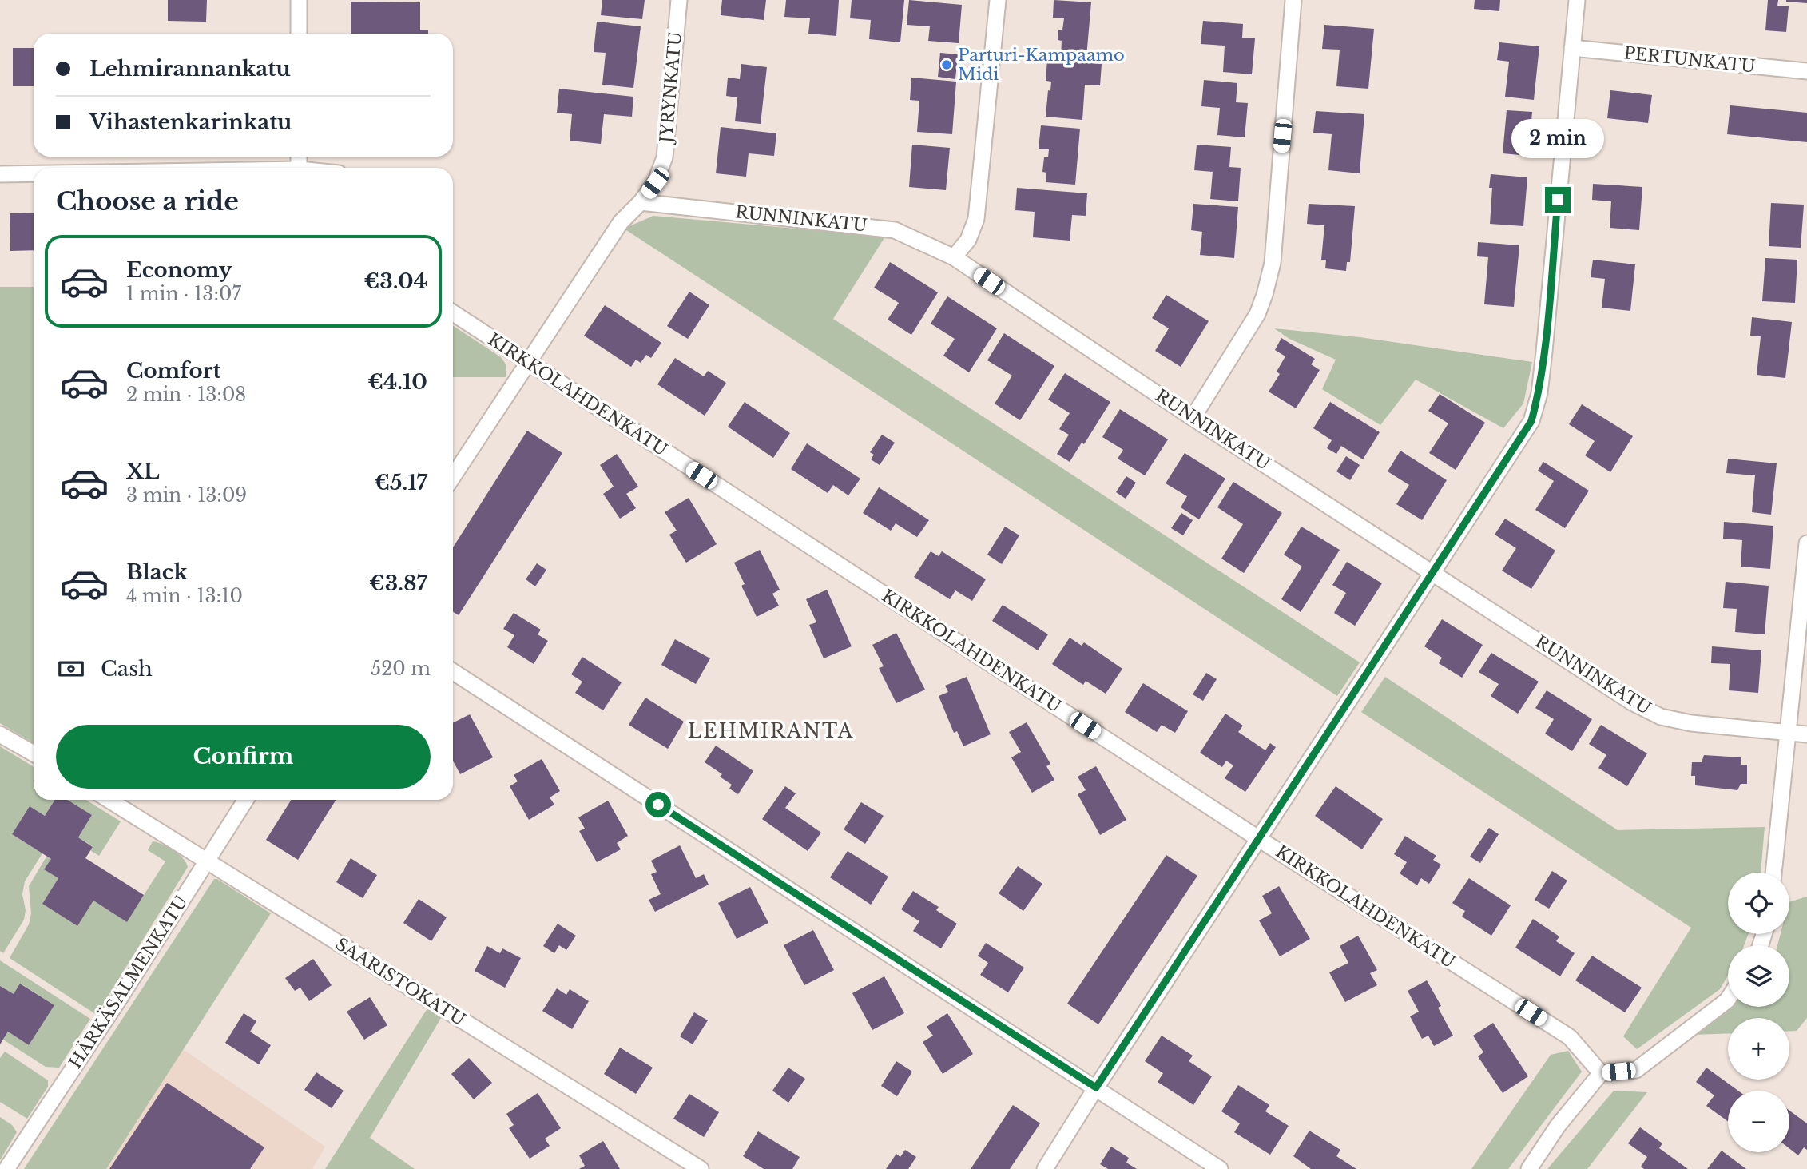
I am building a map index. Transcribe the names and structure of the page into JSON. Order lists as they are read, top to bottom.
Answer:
{
  "streets": {
    "street": [
      "PERTUNKATU",
      "JYRYNKATU",
      "RUNNINKATU",
      "KIRKKOLAHDENKATU",
      "HÄRKÄSALMENKATU",
      "SAARISTOKATU"
    ]
  },
  "crossings": [
    ["JYRYNKATU", "RUNNINKATU"],
    ["HÄRKÄSALMENKATU", "SAARISTOKATU"]
  ],
  "districts": ["LEHMIRANTA"],
  "places": ["Parturi-Kampaamo Midi"],
  "page": {
    "banner": ["Lehmirannankatu", "Vihastenkarinkatu"],
    "bubble": "2 min",
    "heading": "Choose a ride",
    "list": [
      {
        "name": "Economy",
        "note": "1 min · 13:07",
        "value": "€3.04"
      },
      {
        "name": "Comfort",
        "note": "2 min · 13:08",
        "value": "€4.10"
      },
      {
        "name": "XL",
        "note": "3 min · 13:09",
        "value": "€5.17"
      },
      {
        "name": "Black",
        "note": "4 min · 13:10",
        "value": "€3.87"
      }
    ],
    "pay": ["Cash", "520 m"],
    "buttons": "Confirm",
    "map_buttons": ["+", "−"]
  }
}
